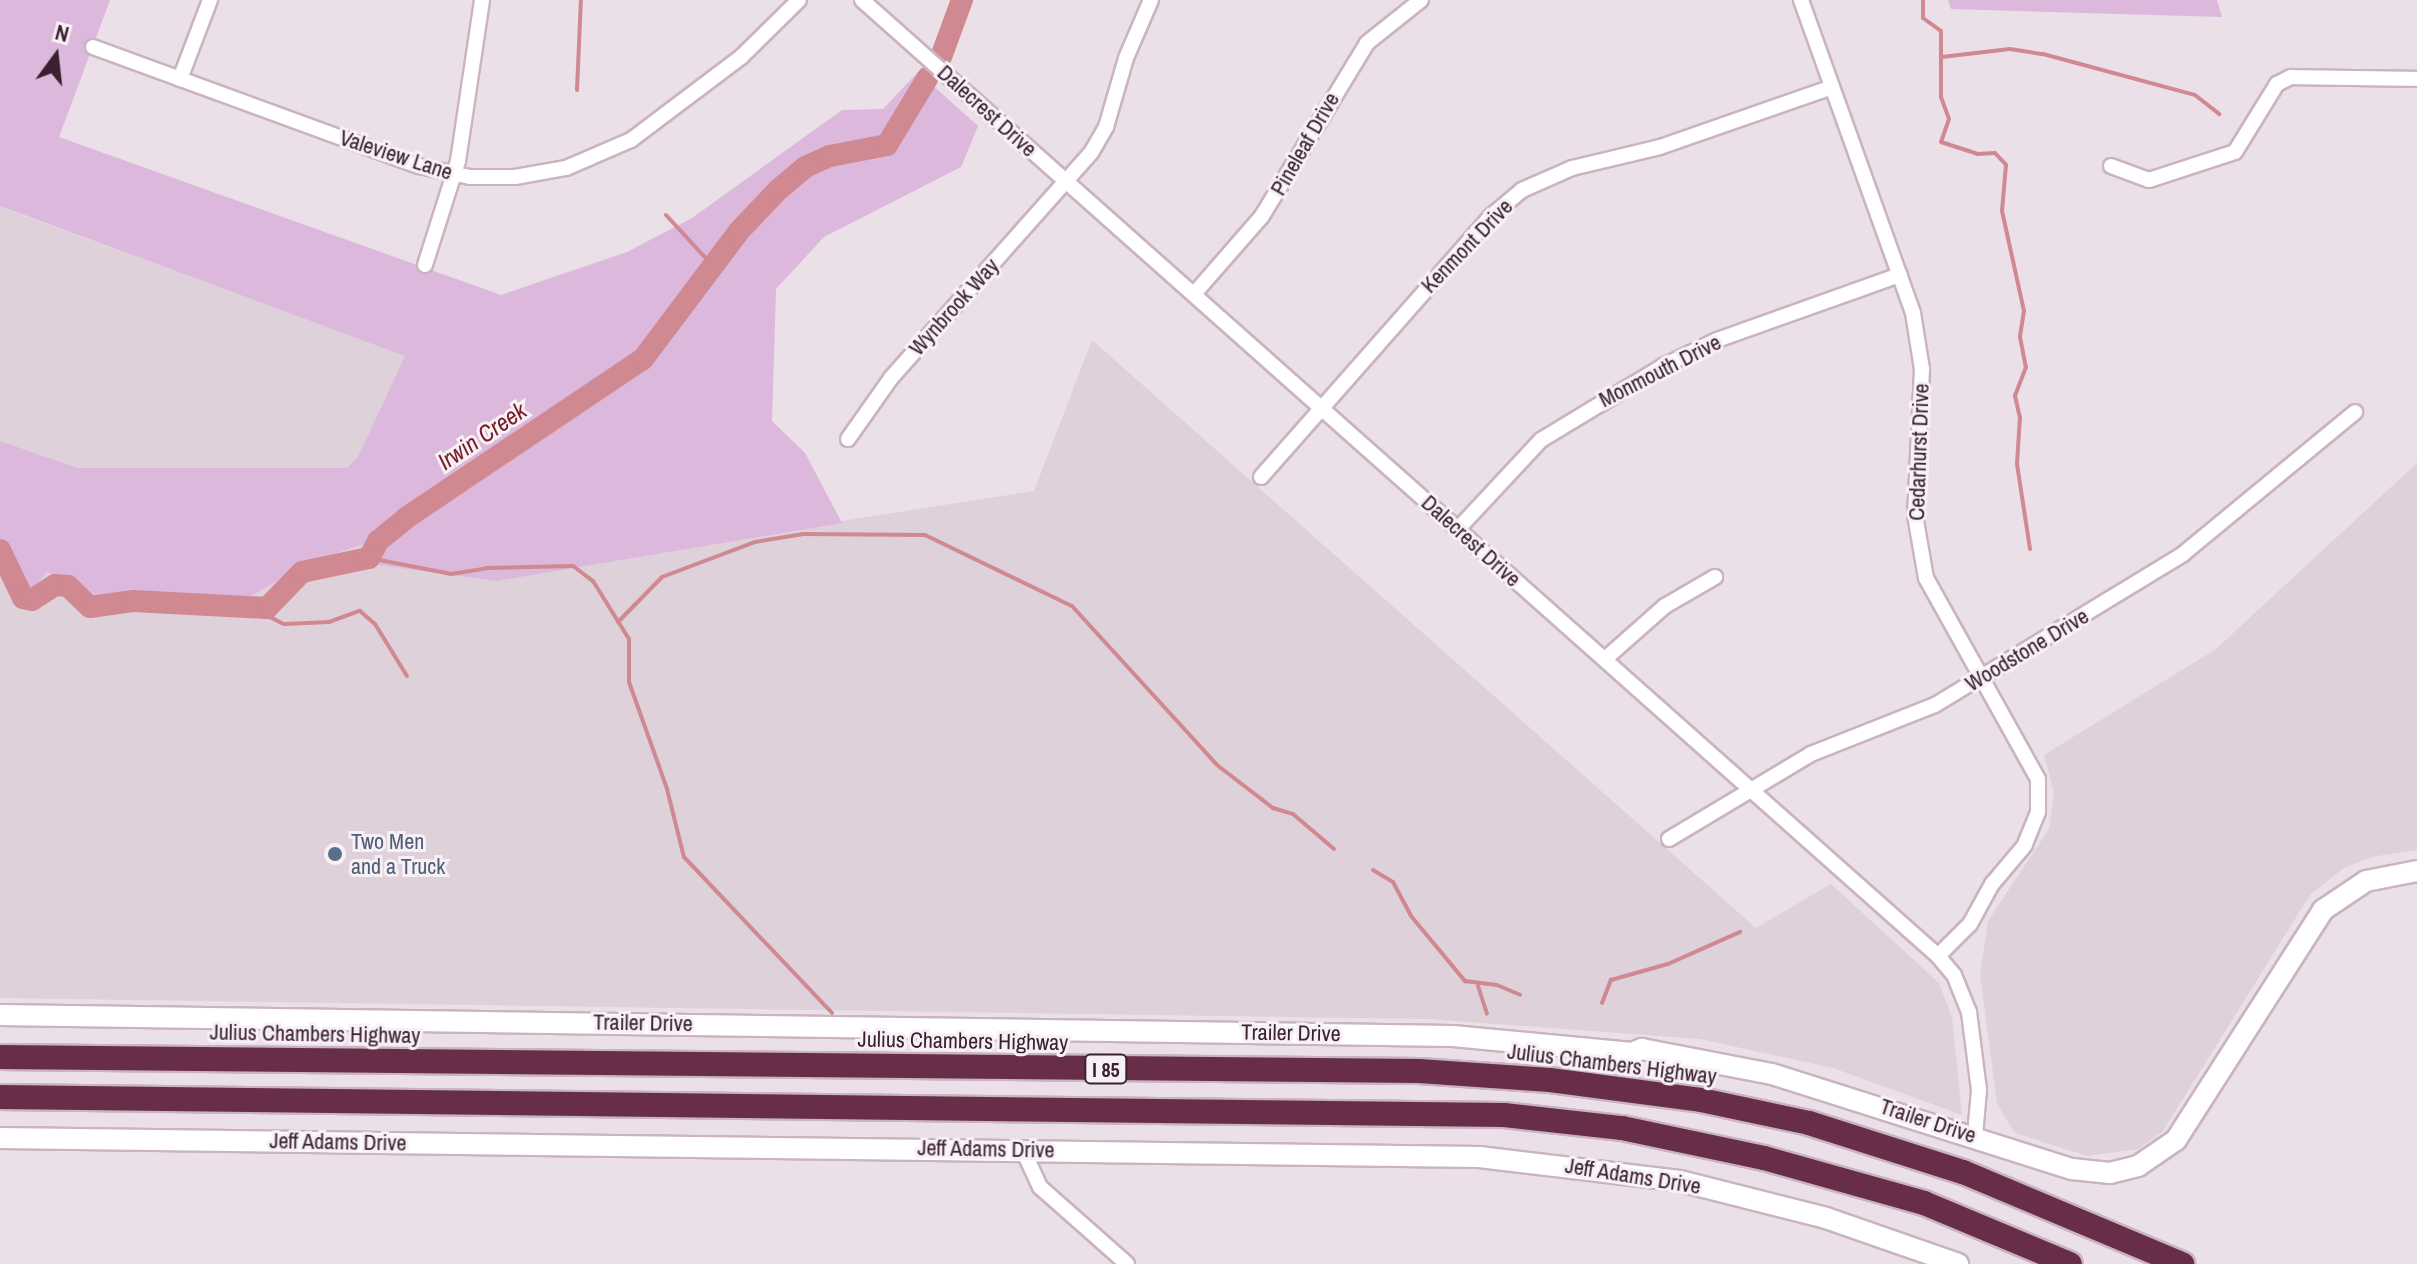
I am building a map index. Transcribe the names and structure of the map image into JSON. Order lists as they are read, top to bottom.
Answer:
{
  "streets": {
    "highway": ["Julius Chambers Highway", "I 85"],
    "street": [
      "Dalecrest Drive",
      "Pineleaf Drive",
      "Valeview Lane",
      "Kenmont Drive",
      "Wynbrook Way",
      "Monmouth Drive",
      "Cedarhurst Drive",
      "Woodstone Drive",
      "Trailer Drive",
      "Jeff Adams Drive"
    ]
  },
  "crossings": [
    ["Dalecrest Drive", "Pineleaf Drive"],
    ["Dalecrest Drive", "Kenmont Drive"],
    ["Dalecrest Drive", "Wynbrook Way"],
    ["Dalecrest Drive", "Monmouth Drive"],
    ["Dalecrest Drive", "Cedarhurst Drive"],
    ["Dalecrest Drive", "Woodstone Drive"],
    ["Dalecrest Drive", "Trailer Drive"],
    ["Kenmont Drive", "Cedarhurst Drive"],
    ["Monmouth Drive", "Cedarhurst Drive"],
    ["Cedarhurst Drive", "Woodstone Drive"]
  ],
  "water": ["Irwin Creek"],
  "places": ["Two Men and a Truck"],
  "north": "top"
}
